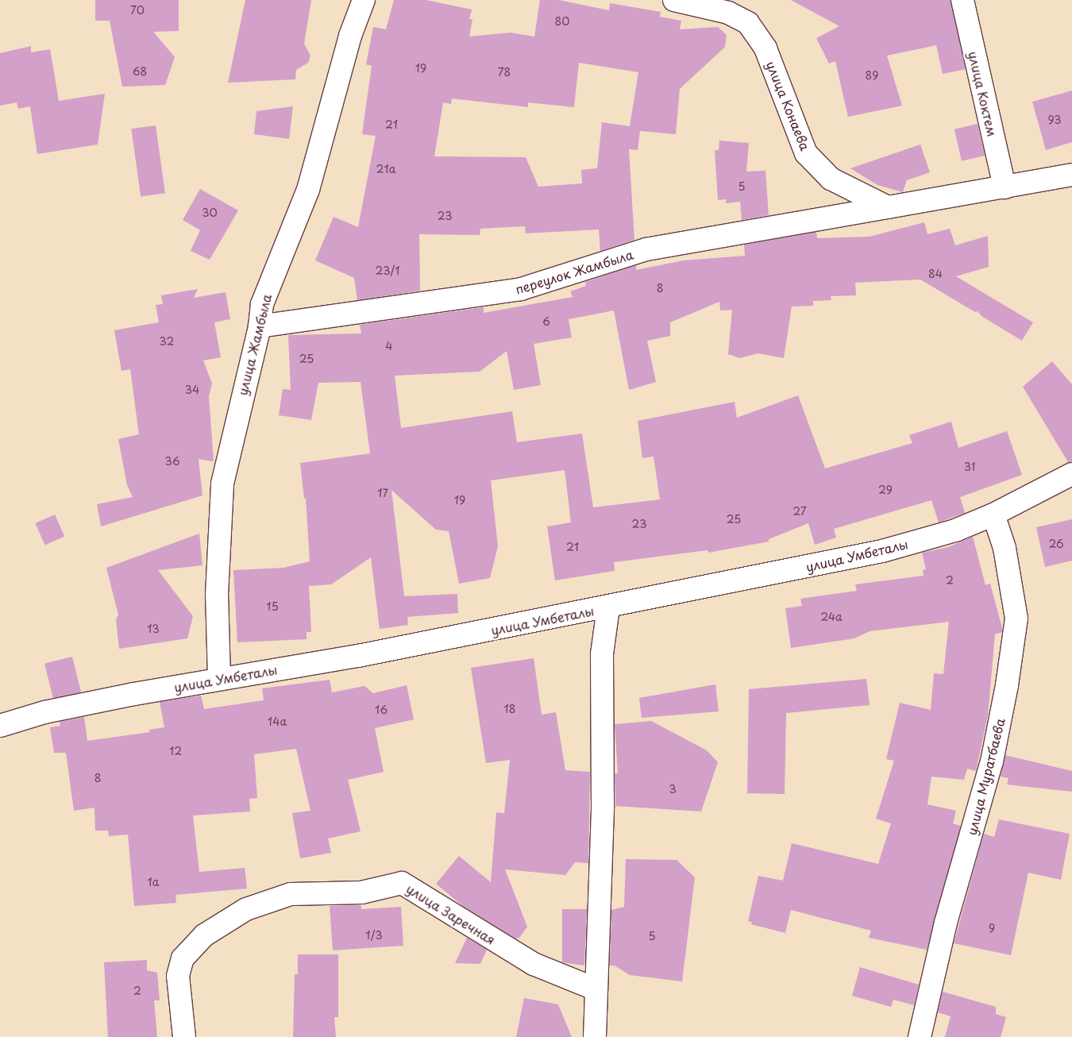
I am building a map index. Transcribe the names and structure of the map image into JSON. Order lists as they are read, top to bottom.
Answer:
{
  "streets": {
    "street": [
      "улица Коктем",
      "улица Конаева",
      "переулок Жамбыла",
      "улица Жамбыла",
      "улица Умбеталы",
      "улица Муратбаева",
      "улица Заречная"
    ]
  },
  "crossings": [
    ["улица Конаева", "переулок Жамбыла"],
    ["переулок Жамбыла", "улица Жамбыла"],
    ["улица Жамбыла", "улица Умбеталы"],
    ["улица Умбеталы", "улица Муратбаева"]
  ],
  "house_numbers": [
    "70",
    "80",
    "19",
    "68",
    "78",
    "89",
    "93",
    "21",
    "21а",
    "5",
    "30",
    "23",
    "23/1",
    "84",
    "8",
    "6",
    "32",
    "4",
    "25",
    "34",
    "36",
    "31",
    "29",
    "17",
    "19",
    "27",
    "25",
    "23",
    "26",
    "21",
    "2",
    "15",
    "24а",
    "13",
    "18",
    "16",
    "14а",
    "12",
    "8",
    "3",
    "1а",
    "9",
    "1/3",
    "5",
    "2"
  ]
}
